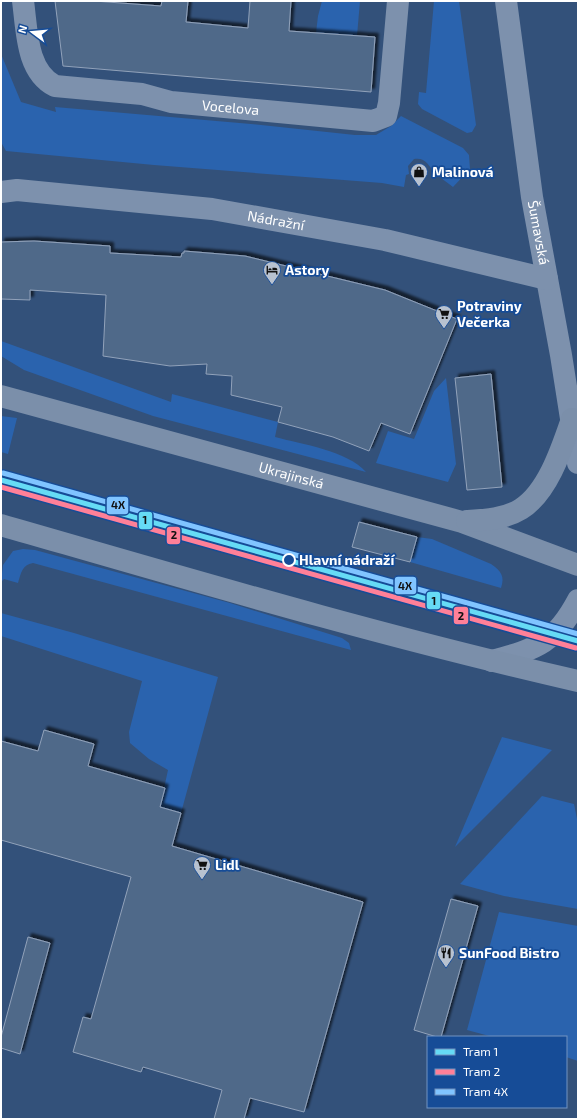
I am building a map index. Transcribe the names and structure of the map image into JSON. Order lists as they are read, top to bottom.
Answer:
{
  "streets": {
    "main road": ["Ukrajinská"],
    "street": ["Vocelova", "Nádražní", "Šumavská"]
  },
  "crossings": [
    ["Nádražní", "Šumavská"]
  ],
  "places": {
    "shop": ["Malinová"],
    "hotel": ["Astory"],
    "supermarket": ["Potraviny Večerka", "Lidl"],
    "other": ["Hlavní nádraží"],
    "restaurant": ["SunFood Bistro"]
  },
  "lines": ["tram line 4X", "tram line 1", "tram line 2"],
  "legend": ["Tram 1", "Tram 2", "Tram 4X"],
  "north": "left"
}
